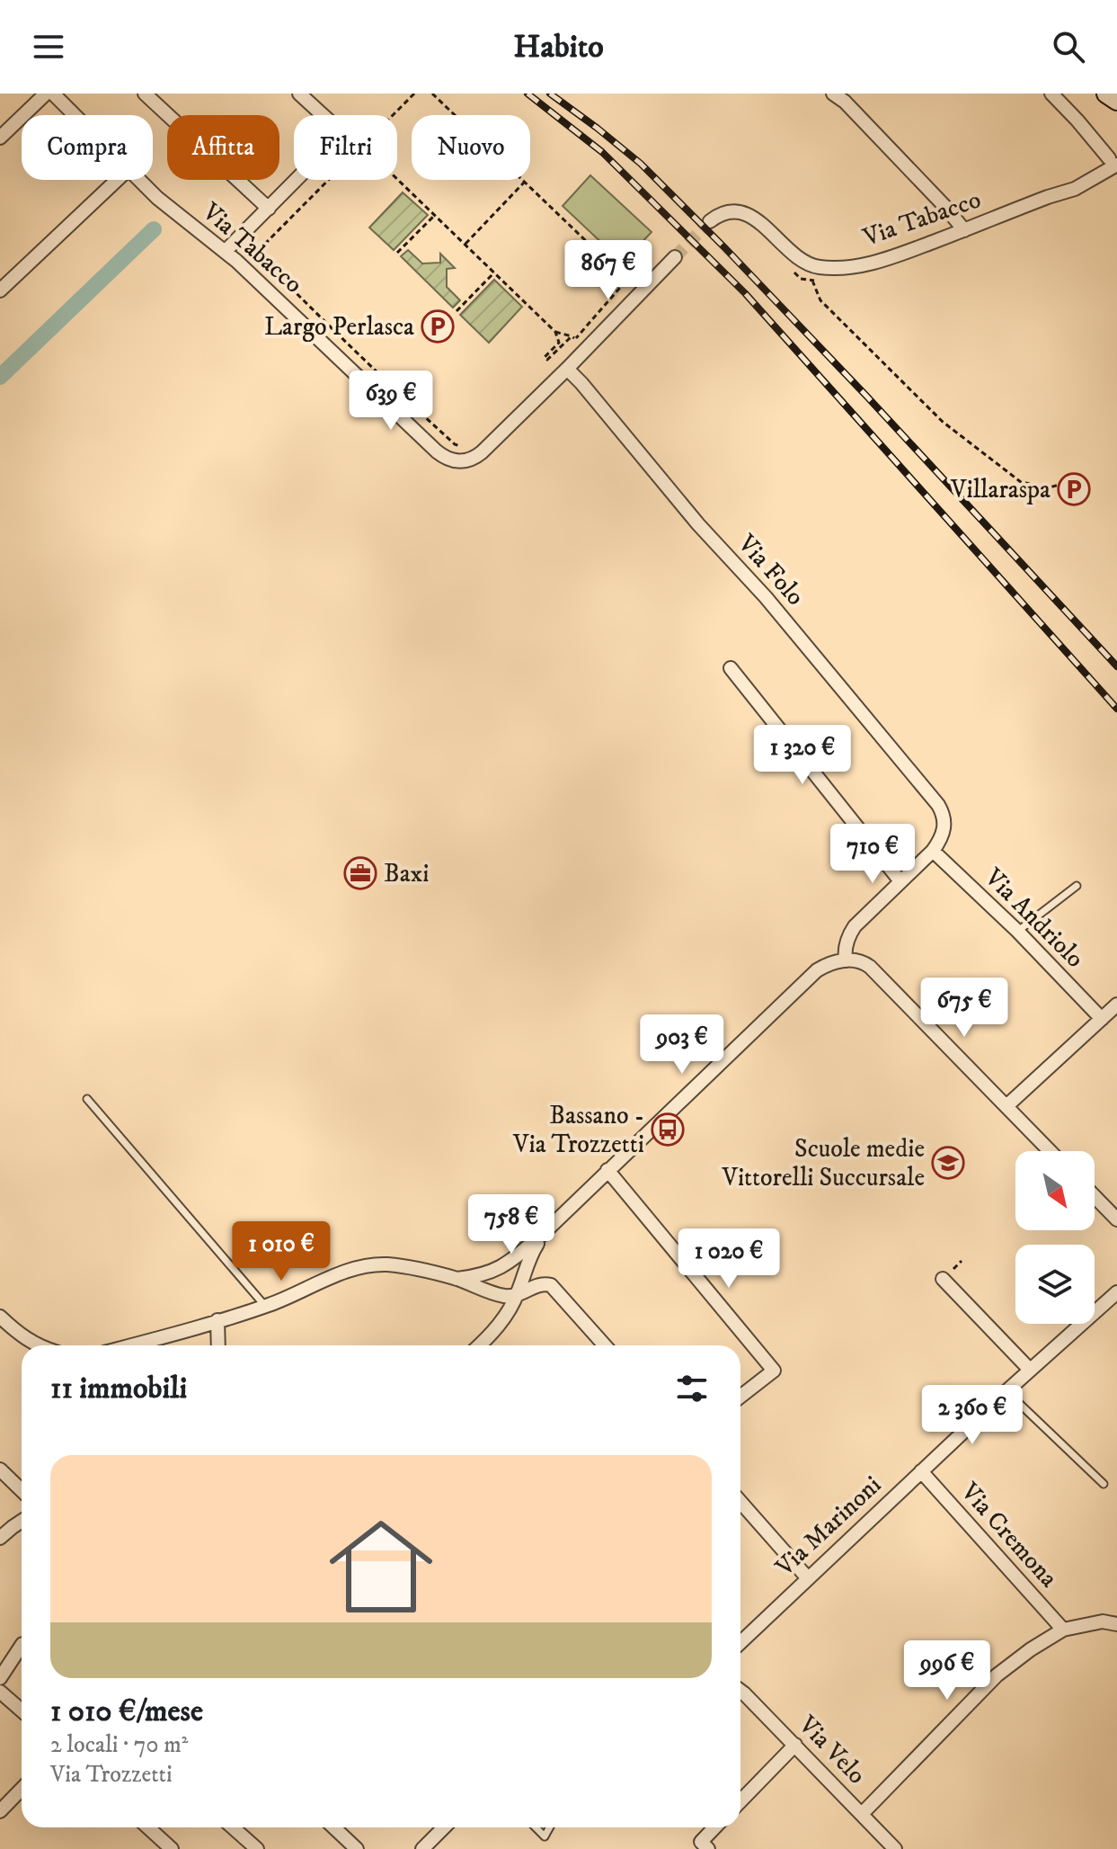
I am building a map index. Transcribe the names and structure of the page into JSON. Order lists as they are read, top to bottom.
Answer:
{
  "streets": {
    "street": [
      "Via Tabacco",
      "Via Folo",
      "Via Andriolo",
      "Via Marinoni",
      "Via Cremona",
      "Via Velo"
    ]
  },
  "crossings": [
    ["Via Tabacco", "Via Folo"],
    ["Via Folo", "Via Andriolo"],
    ["Via Marinoni", "Via Cremona"]
  ],
  "places": {
    "parking": ["Largo Perlasca", "Villaraspa"],
    "office": ["Baxi"],
    "bus stop": ["Bassano - Via Trozzetti"],
    "school or university": ["Scuole medie Vittorelli Succursale"]
  },
  "north": "bottom right",
  "page": {
    "header": "Habito",
    "chip": [
      "Compra",
      "Affitta",
      "Filtri",
      "Nuovo"
    ],
    "price": [
      "867 €",
      "639 €",
      "1 320 €",
      "710 €",
      "675 €",
      "903 €",
      "758 €",
      "1 010 €",
      "1 020 €",
      "2 360 €",
      "996 €"
    ],
    "heading": "11 immobili",
    "list": [
      {
        "name": "1 010 €/mese",
        "note": "2 locali · 70 m² · Via Trozzetti"
      }
    ]
  }
}
